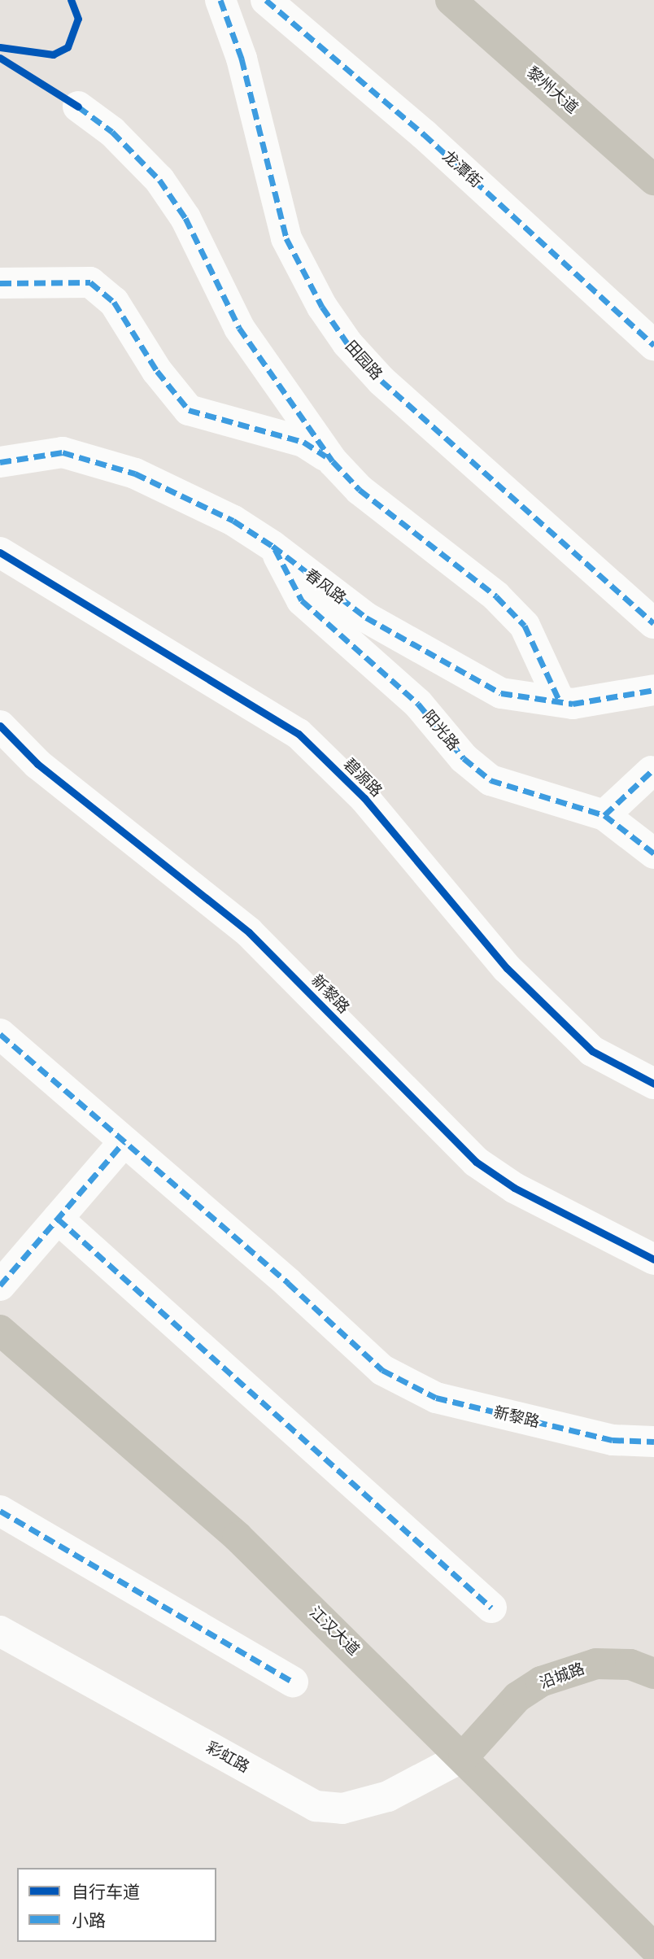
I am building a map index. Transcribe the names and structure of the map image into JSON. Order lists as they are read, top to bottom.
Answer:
{
  "streets": {
    "main road": ["黎州大道", "江汉大道", "沿城路"],
    "street": [
      "龙潭街",
      "田园路",
      "春风路",
      "阳光路",
      "碧源路",
      "新黎路",
      "彩虹路"
    ]
  },
  "crossings": [
    ["春风路", "阳光路"],
    ["江汉大道", "沿城路"],
    ["江汉大道", "彩虹路"],
    ["沿城路", "彩虹路"]
  ],
  "legend": ["自行车道", "小路"]
}
